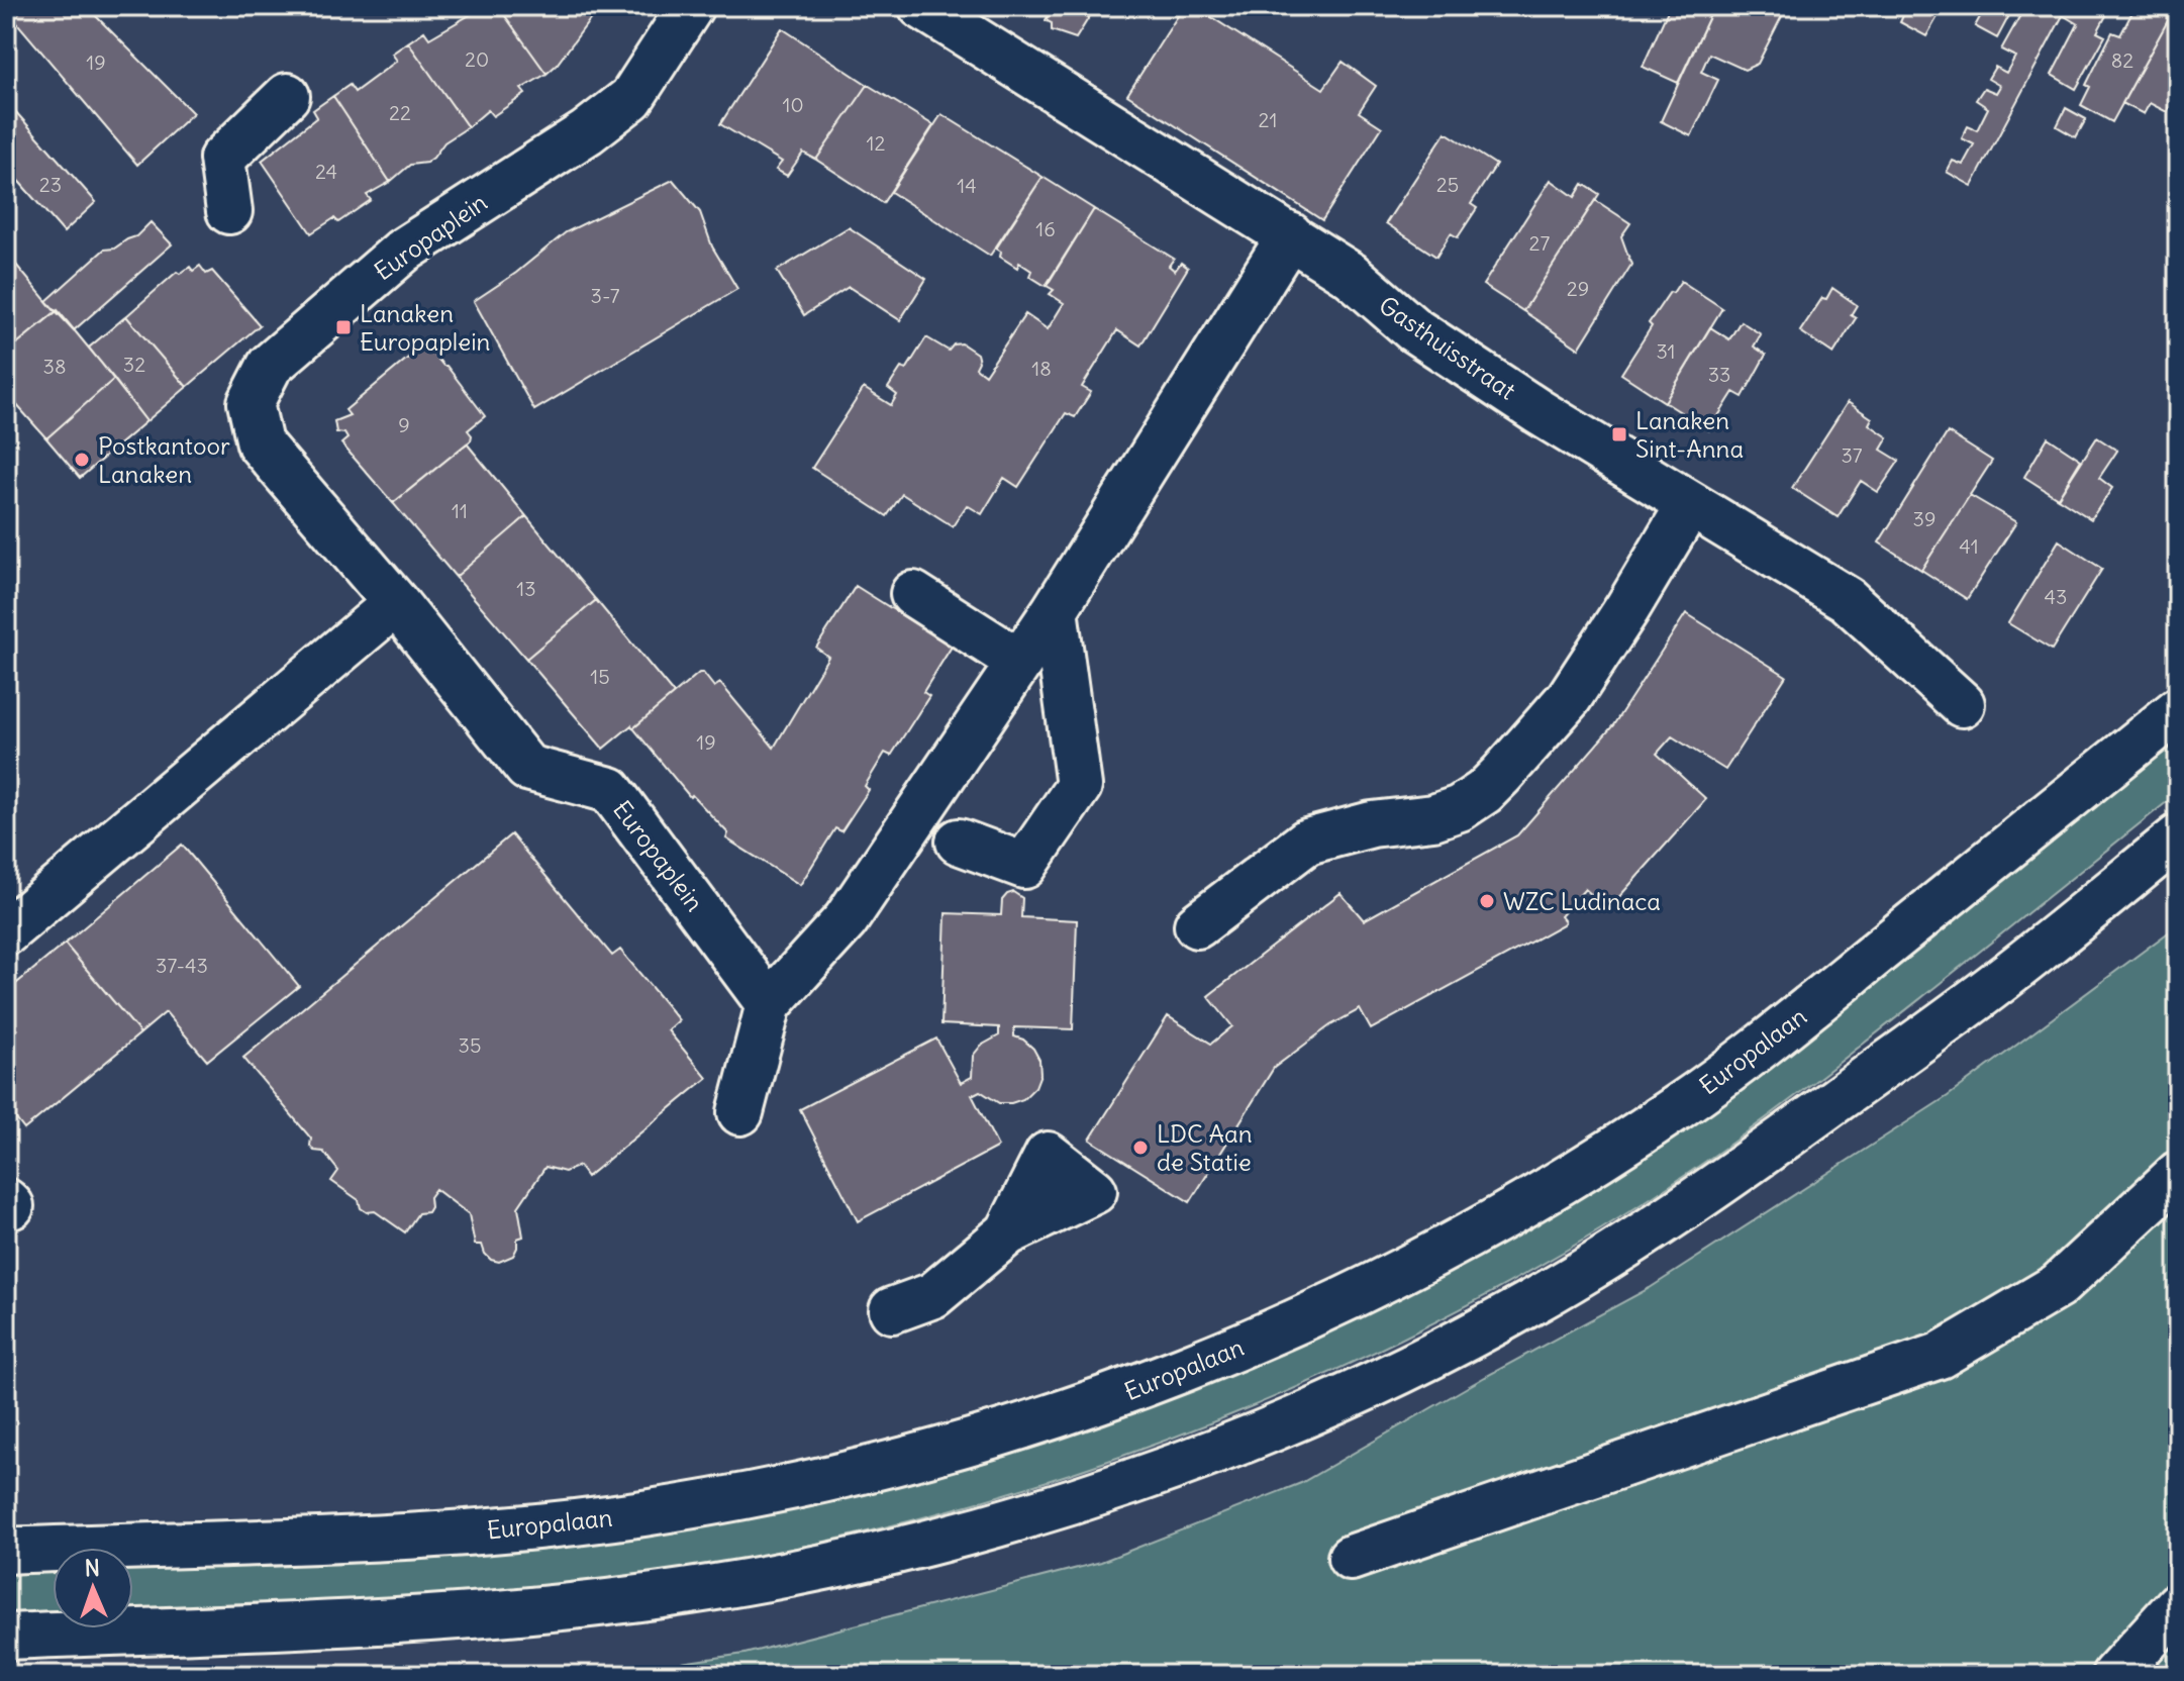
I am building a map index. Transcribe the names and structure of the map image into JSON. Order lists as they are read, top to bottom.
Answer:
{
  "streets": {
    "main road": ["Europaplein", "Gasthuisstraat", "Europalaan"]
  },
  "places": {
    "transit": ["Lanaken Europaplein", "Lanaken Sint-Anna"],
    "other": ["Postkantoor Lanaken", "WZC Ludinaca", "LDC Aan de Statie"]
  },
  "house_numbers": [
    "20",
    "82",
    "19",
    "10",
    "22",
    "21",
    "12",
    "24",
    "23",
    "25",
    "14",
    "16",
    "27",
    "29",
    "3-7",
    "31",
    "32",
    "38",
    "18",
    "33",
    "9",
    "37",
    "11",
    "39",
    "41",
    "13",
    "43",
    "15",
    "19",
    "37-43",
    "35"
  ],
  "north": "top"
}
